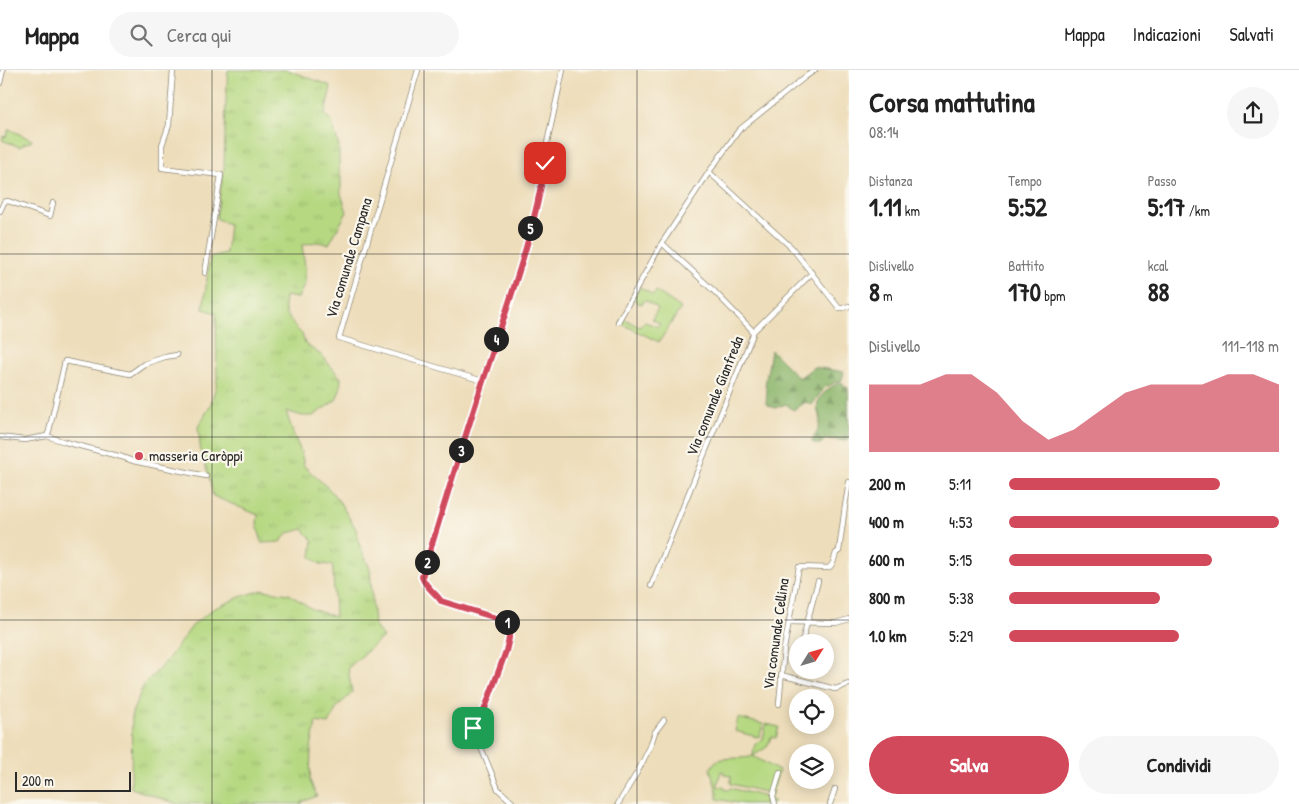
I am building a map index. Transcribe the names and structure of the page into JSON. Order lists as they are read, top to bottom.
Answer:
{
  "streets": {
    "street": ["Via comunale Campana", "Via comunale Gianfreda", "Via comunale Cellina"]
  },
  "places": ["masseria Caròppi"],
  "scale_bar": "200 m",
  "north": "top right",
  "page": {
    "header": "Mappa",
    "search": "Cerca qui",
    "nav": ["Mappa", "Indicazioni", "Salvati"],
    "heading": ["Corsa mattutina", "08:14"],
    "stats": [
      ["Distanza", "1.11 km"],
      ["Tempo", "5:52"],
      ["Passo", "5:17 /km"],
      ["Dislivello", "8 m"],
      ["Battito", "170 bpm"],
      ["kcal", "88"]
    ],
    "pins": [
      "5",
      "4",
      "3",
      "2",
      "1"
    ],
    "chart": ["Dislivello", "111–118 m"],
    "list": [
      {
        "name": "200 m",
        "note": "5:11"
      },
      {
        "name": "400 m",
        "note": "4:53"
      },
      {
        "name": "600 m",
        "note": "5:15"
      },
      {
        "name": "800 m",
        "note": "5:38"
      },
      {
        "name": "1.0 km",
        "note": "5:29"
      }
    ],
    "buttons": ["Salva", "Condividi"],
    "scale": "200 m"
  }
}
